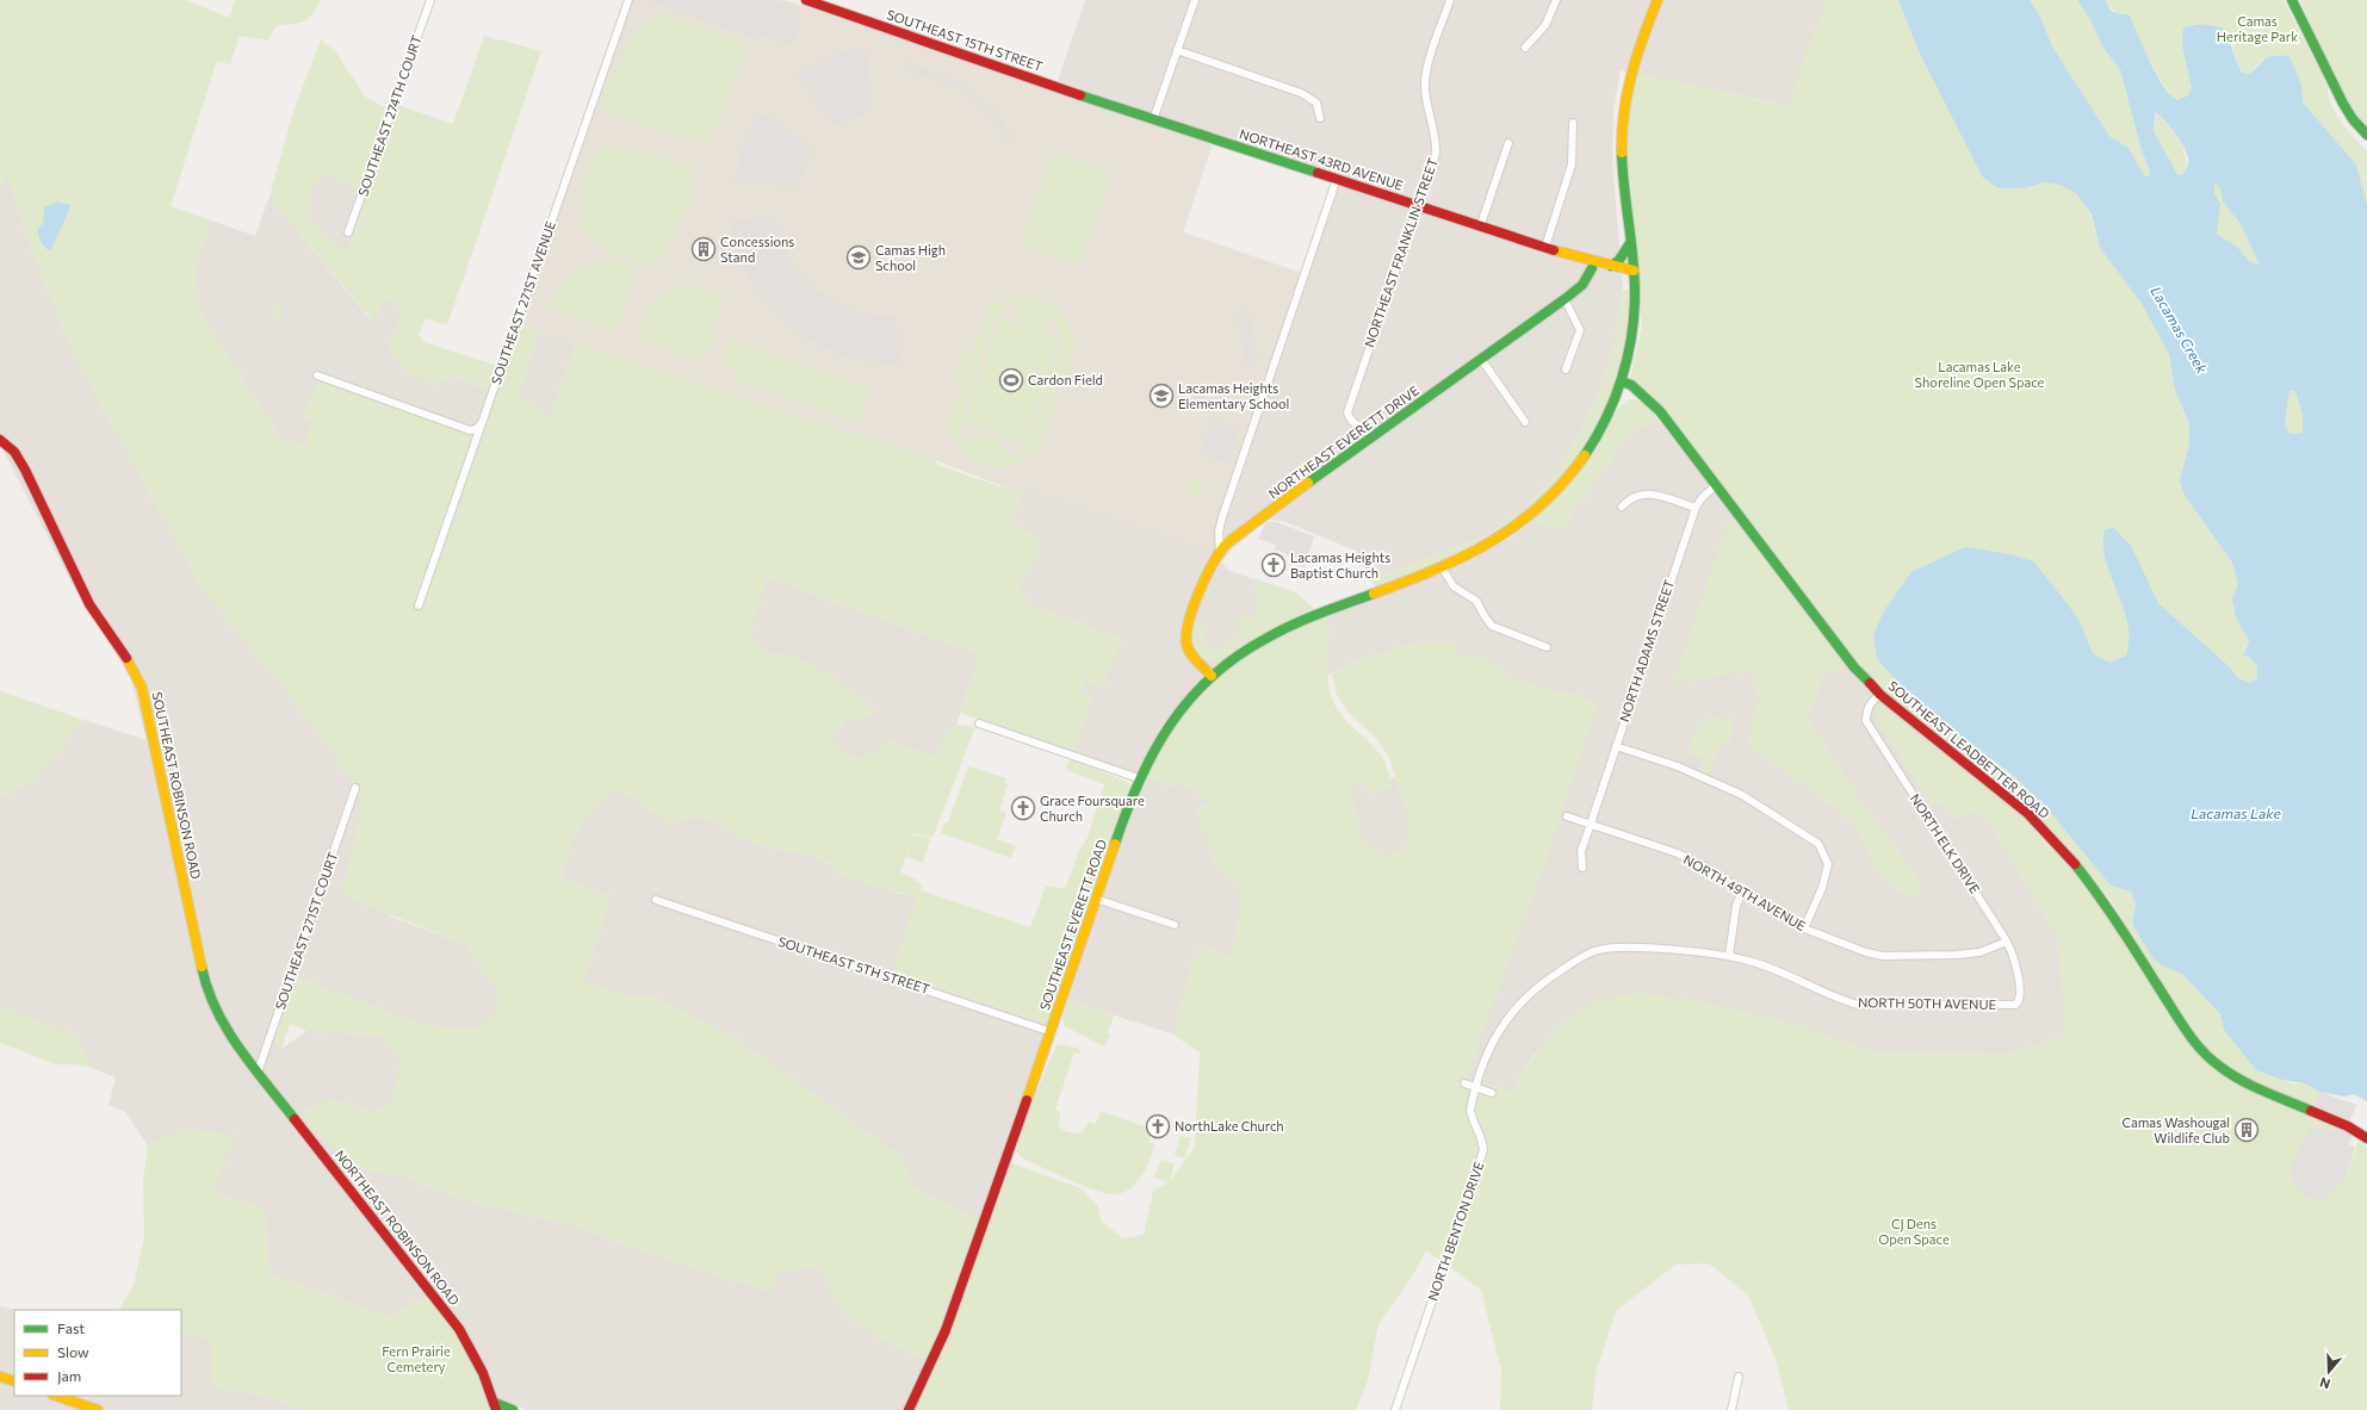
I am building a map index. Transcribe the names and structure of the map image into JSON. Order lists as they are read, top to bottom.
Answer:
{
  "streets": {
    "street": [
      "SOUTHEAST 15TH STREET",
      "SOUTHEAST 274TH COURT",
      "NORTHEAST 43RD AVENUE",
      "NORTHEAST FRANKLIN STREET",
      "SOUTHEAST 271ST AVENUE",
      "NORTHEAST EVERETT DRIVE",
      "NORTH ADAMS STREET",
      "SOUTHEAST LEADBETTER ROAD",
      "SOUTHEAST ROBINSON ROAD",
      "NORTH ELK DRIVE",
      "NORTH 49TH AVENUE",
      "SOUTHEAST EVERETT ROAD",
      "SOUTHEAST 271ST COURT",
      "SOUTHEAST 5TH STREET",
      "NORTH 50TH AVENUE",
      "NORTHEAST ROBINSON ROAD",
      "NORTH BENTON DRIVE"
    ]
  },
  "crossings": [
    ["SOUTHEAST 15TH STREET", "NORTHEAST 43RD AVENUE"],
    ["NORTHEAST 43RD AVENUE", "NORTHEAST FRANKLIN STREET"],
    ["NORTHEAST 43RD AVENUE", "NORTHEAST EVERETT DRIVE"],
    ["NORTHEAST 43RD AVENUE", "SOUTHEAST EVERETT ROAD"],
    ["NORTHEAST FRANKLIN STREET", "NORTHEAST EVERETT DRIVE"],
    ["NORTHEAST EVERETT DRIVE", "SOUTHEAST EVERETT ROAD"],
    ["NORTH ADAMS STREET", "SOUTHEAST LEADBETTER ROAD"],
    ["NORTH ADAMS STREET", "NORTH 49TH AVENUE"],
    ["SOUTHEAST LEADBETTER ROAD", "NORTH ELK DRIVE"],
    ["SOUTHEAST LEADBETTER ROAD", "SOUTHEAST EVERETT ROAD"],
    ["SOUTHEAST ROBINSON ROAD", "SOUTHEAST 271ST COURT"],
    ["SOUTHEAST ROBINSON ROAD", "NORTHEAST ROBINSON ROAD"],
    ["NORTH ELK DRIVE", "NORTH 49TH AVENUE"],
    ["NORTH ELK DRIVE", "NORTH 50TH AVENUE"],
    ["SOUTHEAST EVERETT ROAD", "SOUTHEAST 5TH STREET"],
    ["SOUTHEAST 271ST COURT", "NORTHEAST ROBINSON ROAD"],
    ["NORTH 50TH AVENUE", "NORTH BENTON DRIVE"]
  ],
  "water": ["Lacamas Creek", "Lacamas Lake"],
  "parks": [
    "Camas Heritage Park",
    "Lacamas Lake Shoreline Open Space",
    "CJ Dens Open Space",
    "Fern Prairie Cemetery"
  ],
  "places": {
    "building": ["Concessions Stand", "Camas Washougal Wildlife Club"],
    "school or university": ["Camas High School", "Lacamas Heights Elementary School"],
    "sports": ["Cardon Field"],
    "church": ["Lacamas Heights Baptist Church", "Grace Foursquare Church", "NorthLake Church"]
  },
  "legend": ["Fast", "Slow", "Jam"],
  "north": "bottom"
}
